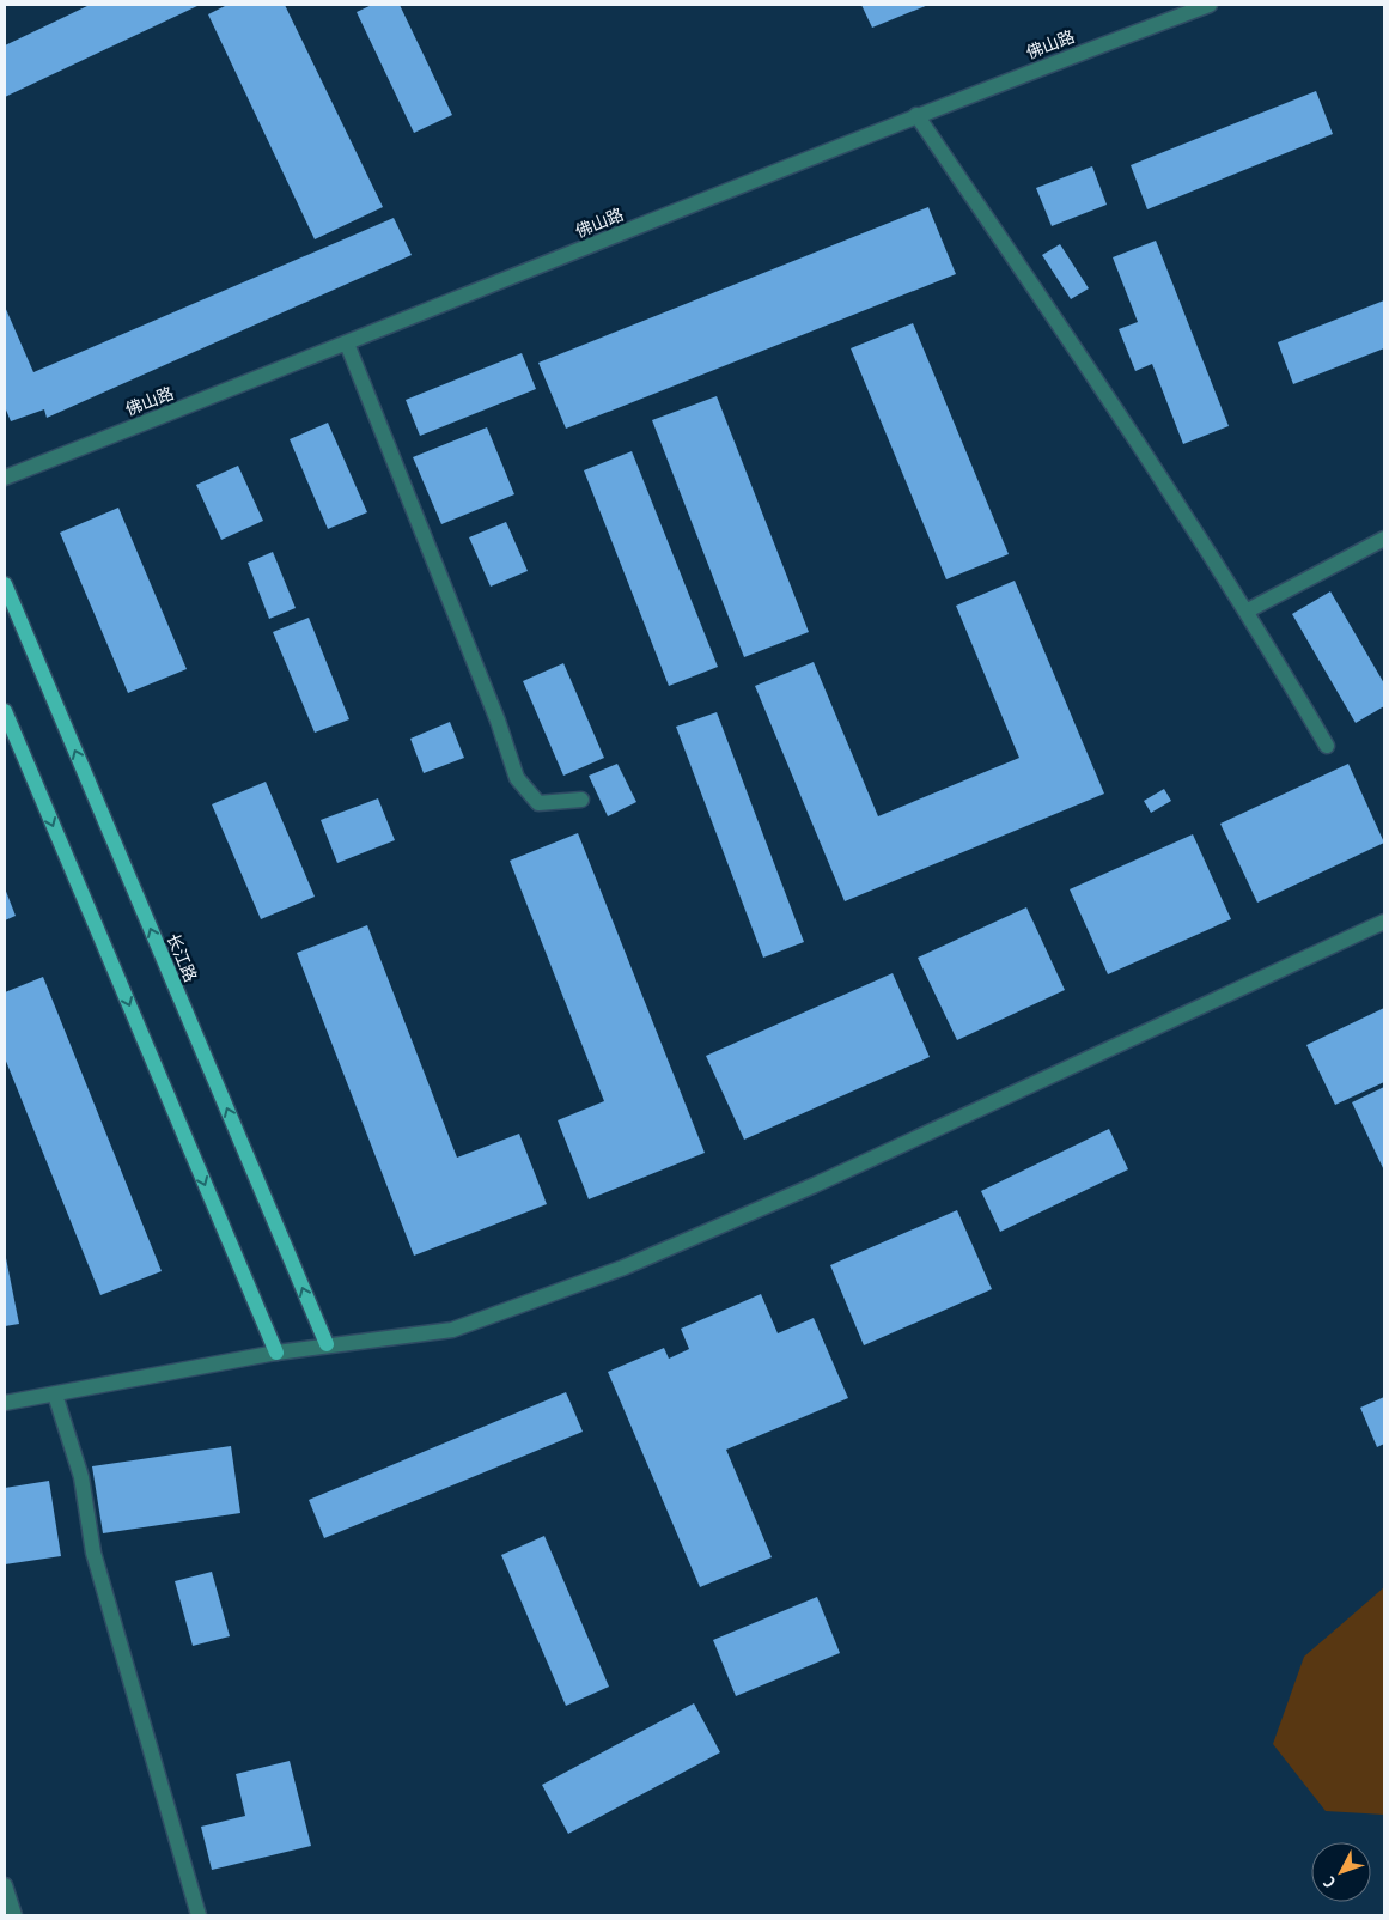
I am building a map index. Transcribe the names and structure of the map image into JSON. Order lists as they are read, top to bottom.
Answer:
{
  "streets": {
    "main road": ["长江路"],
    "street": ["佛山路"]
  },
  "north": "bottom left"
}
